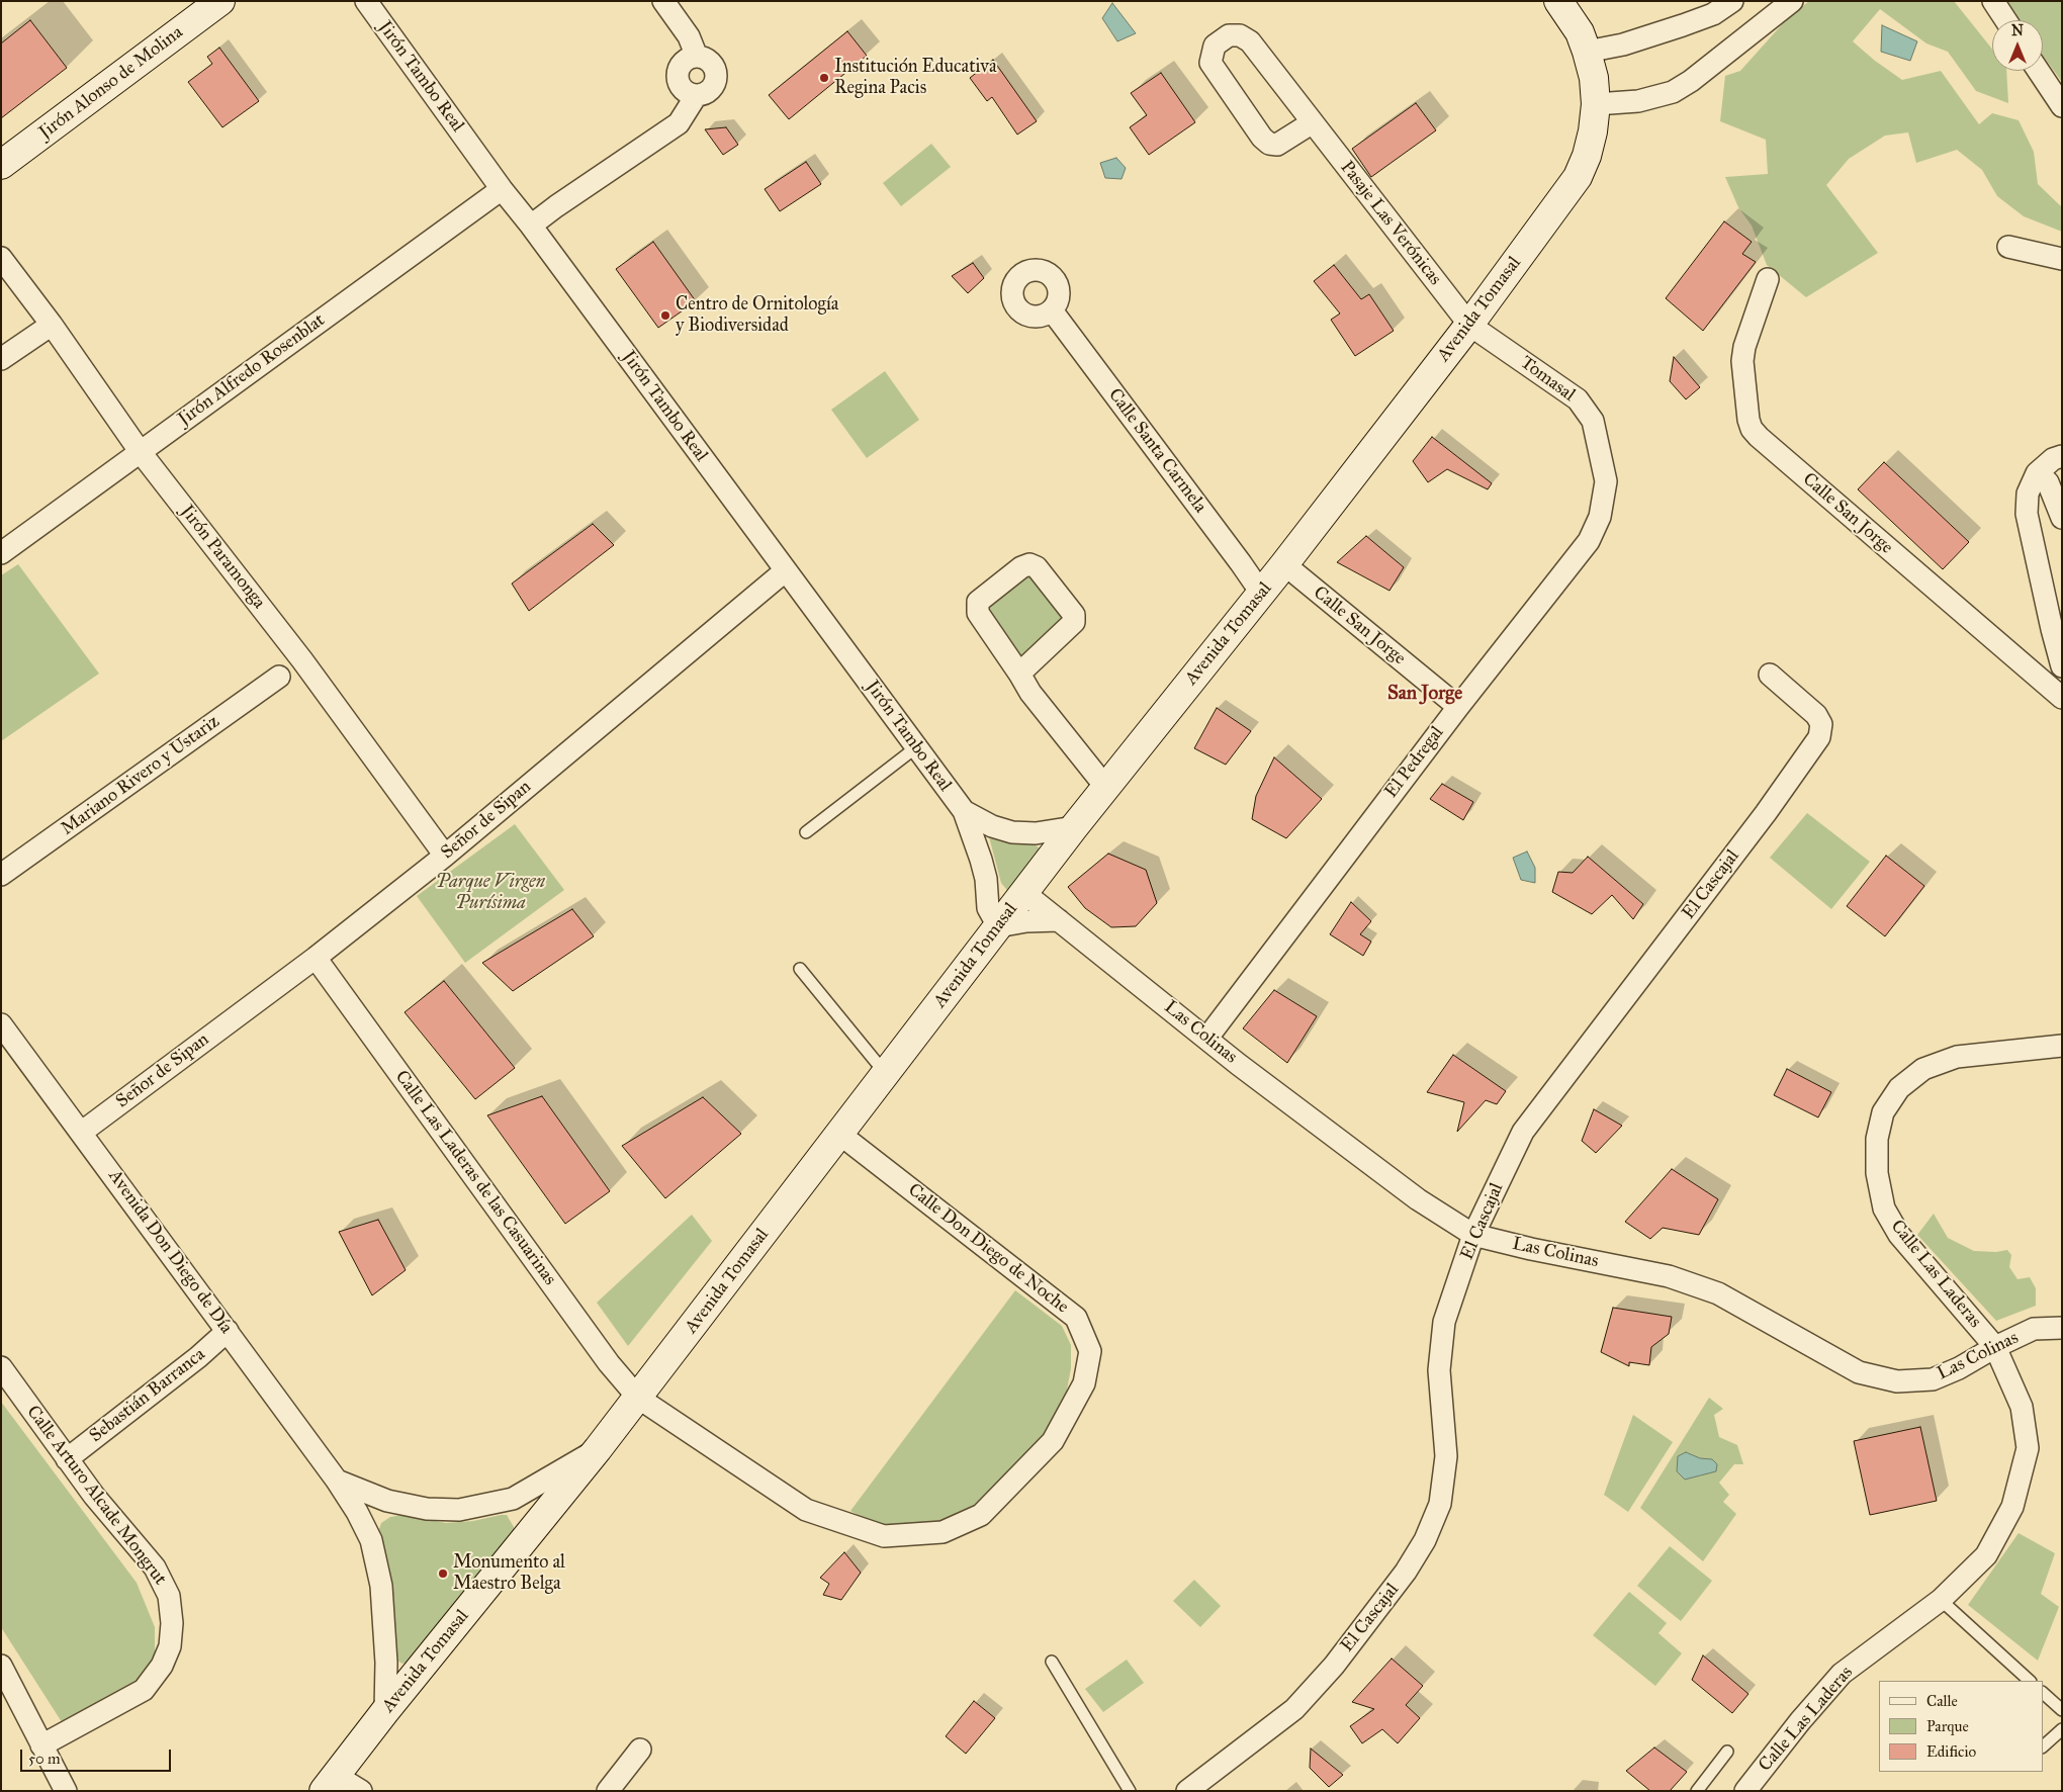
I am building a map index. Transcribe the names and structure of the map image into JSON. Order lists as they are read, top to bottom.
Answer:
{
  "streets": {
    "street": [
      "Jirón Tambo Real",
      "Jirón Alonso de Molina",
      "Pasaje Las Verónicas",
      "Avenida Tomasal",
      "Jirón Alfredo Rosenblat",
      "Tomasal",
      "Calle Santa Carmela",
      "Calle San Jorge",
      "Jirón Paramonga",
      "El Pedregal",
      "Mariano Rivero y Ustariz",
      "Señor de Sipan",
      "El Cascajal",
      "Las Colinas",
      "Calle Las Laderas de las Casuarinas",
      "Calle Don Diego de Noche",
      "Avenida Don Diego de Día",
      "Calle Las Laderas",
      "Sebastián Barranca",
      "Calle Arturo Alcade Mongrut"
    ]
  },
  "crossings": [
    ["Jirón Tambo Real", "Avenida Tomasal"],
    ["Jirón Tambo Real", "Jirón Alfredo Rosenblat"],
    ["Jirón Tambo Real", "Señor de Sipan"],
    ["Pasaje Las Verónicas", "Avenida Tomasal"],
    ["Pasaje Las Verónicas", "Tomasal"],
    ["Avenida Tomasal", "Tomasal"],
    ["Avenida Tomasal", "Calle Santa Carmela"],
    ["Avenida Tomasal", "Calle San Jorge"],
    ["Avenida Tomasal", "Las Colinas"],
    ["Avenida Tomasal", "Calle Las Laderas de las Casuarinas"],
    ["Avenida Tomasal", "Calle Don Diego de Noche"],
    ["Avenida Tomasal", "Avenida Don Diego de Día"],
    ["Jirón Alfredo Rosenblat", "Jirón Paramonga"],
    ["Tomasal", "El Pedregal"],
    ["Calle San Jorge", "El Pedregal"],
    ["Jirón Paramonga", "Señor de Sipan"],
    ["El Pedregal", "Las Colinas"],
    ["Señor de Sipan", "Calle Las Laderas de las Casuarinas"],
    ["Señor de Sipan", "Avenida Don Diego de Día"],
    ["El Cascajal", "Las Colinas"],
    ["Las Colinas", "Calle Las Laderas"],
    ["Calle Las Laderas de las Casuarinas", "Calle Don Diego de Noche"],
    ["Avenida Don Diego de Día", "Sebastián Barranca"],
    ["Sebastián Barranca", "Calle Arturo Alcade Mongrut"]
  ],
  "districts": ["San Jorge"],
  "parks": ["Parque Virgen Purísima"],
  "places": ["Institución Educativa Regina Pacis", "Centro de Ornitología y Biodiversidad", "Monumento al Maestro Belga"],
  "legend": ["Calle", "Parque", "Edificio"],
  "scale_bar": "50 m",
  "north": "top"
}
